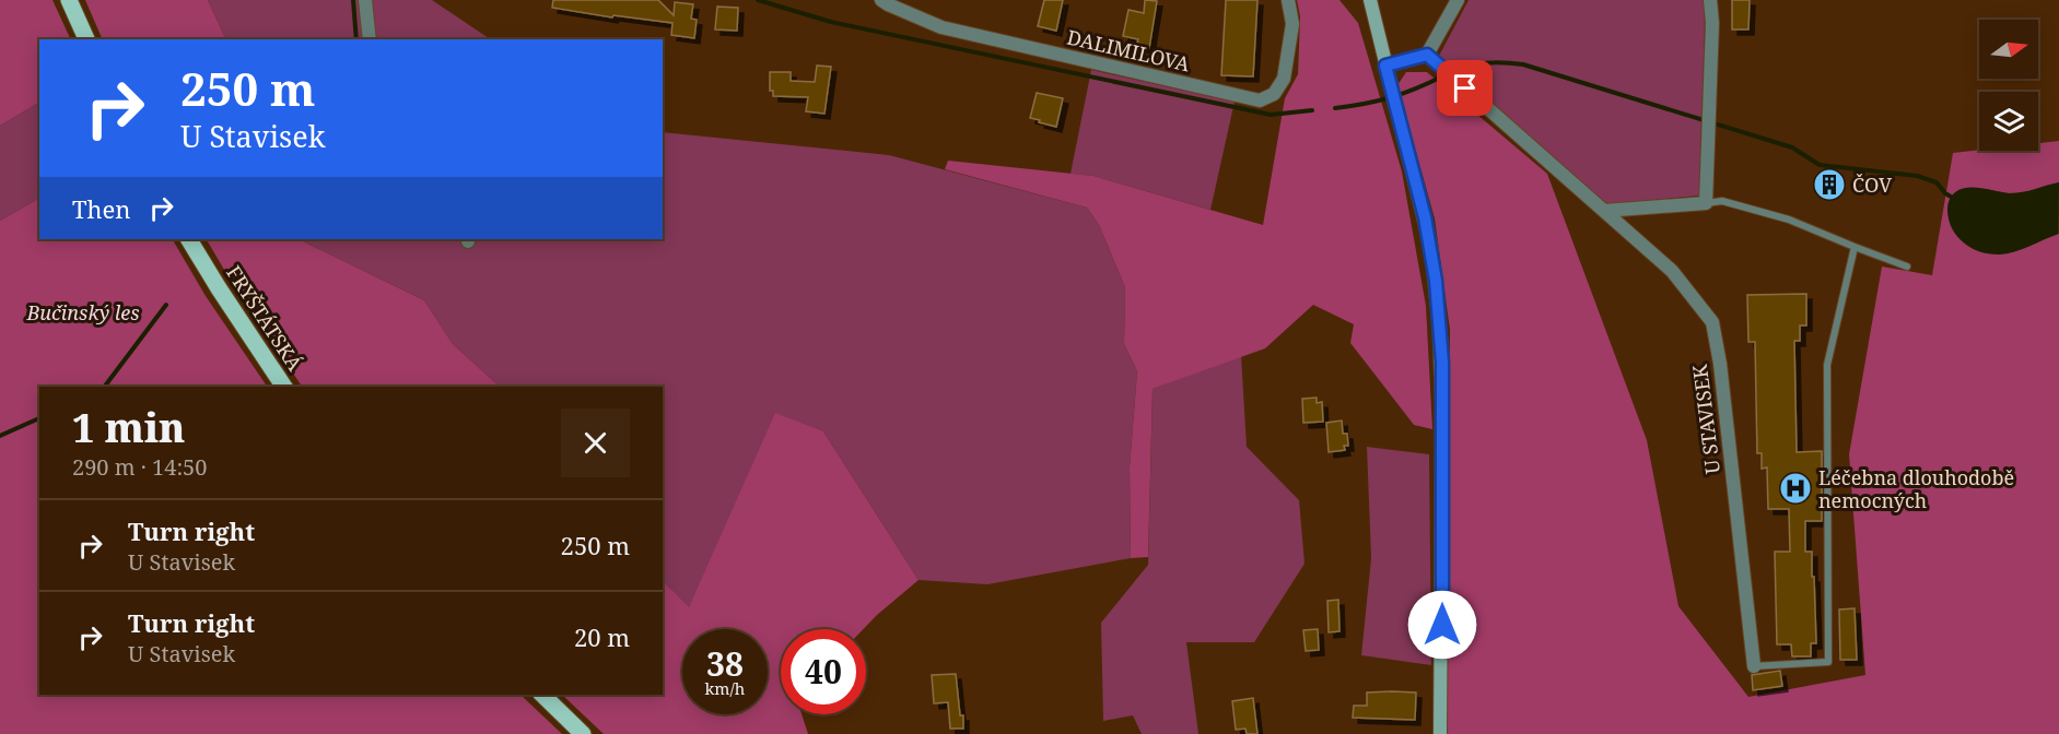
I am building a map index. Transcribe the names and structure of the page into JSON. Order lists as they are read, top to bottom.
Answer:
{
  "streets": {
    "main road": ["FRYŠTÁTSKÁ"],
    "street": ["DALIMILOVA", "U STAVISEK"]
  },
  "parks": ["Bučinský les"],
  "places": {
    "building": ["ČOV"],
    "hospital": ["Léčebna dlouhodobě nemocných"]
  },
  "north": "right",
  "page": {
    "turn": ["250 m", "U Stavisek"],
    "then": "Then",
    "heading": ["1 min", "290 m · 14:50"],
    "list": [
      {
        "name": "Turn right",
        "note": "U Stavisek",
        "value": "250 m"
      },
      {
        "name": "Turn right",
        "note": "U Stavisek",
        "value": "20 m"
      }
    ],
    "speed": "38 km/h",
    "limit": "40"
  }
}
